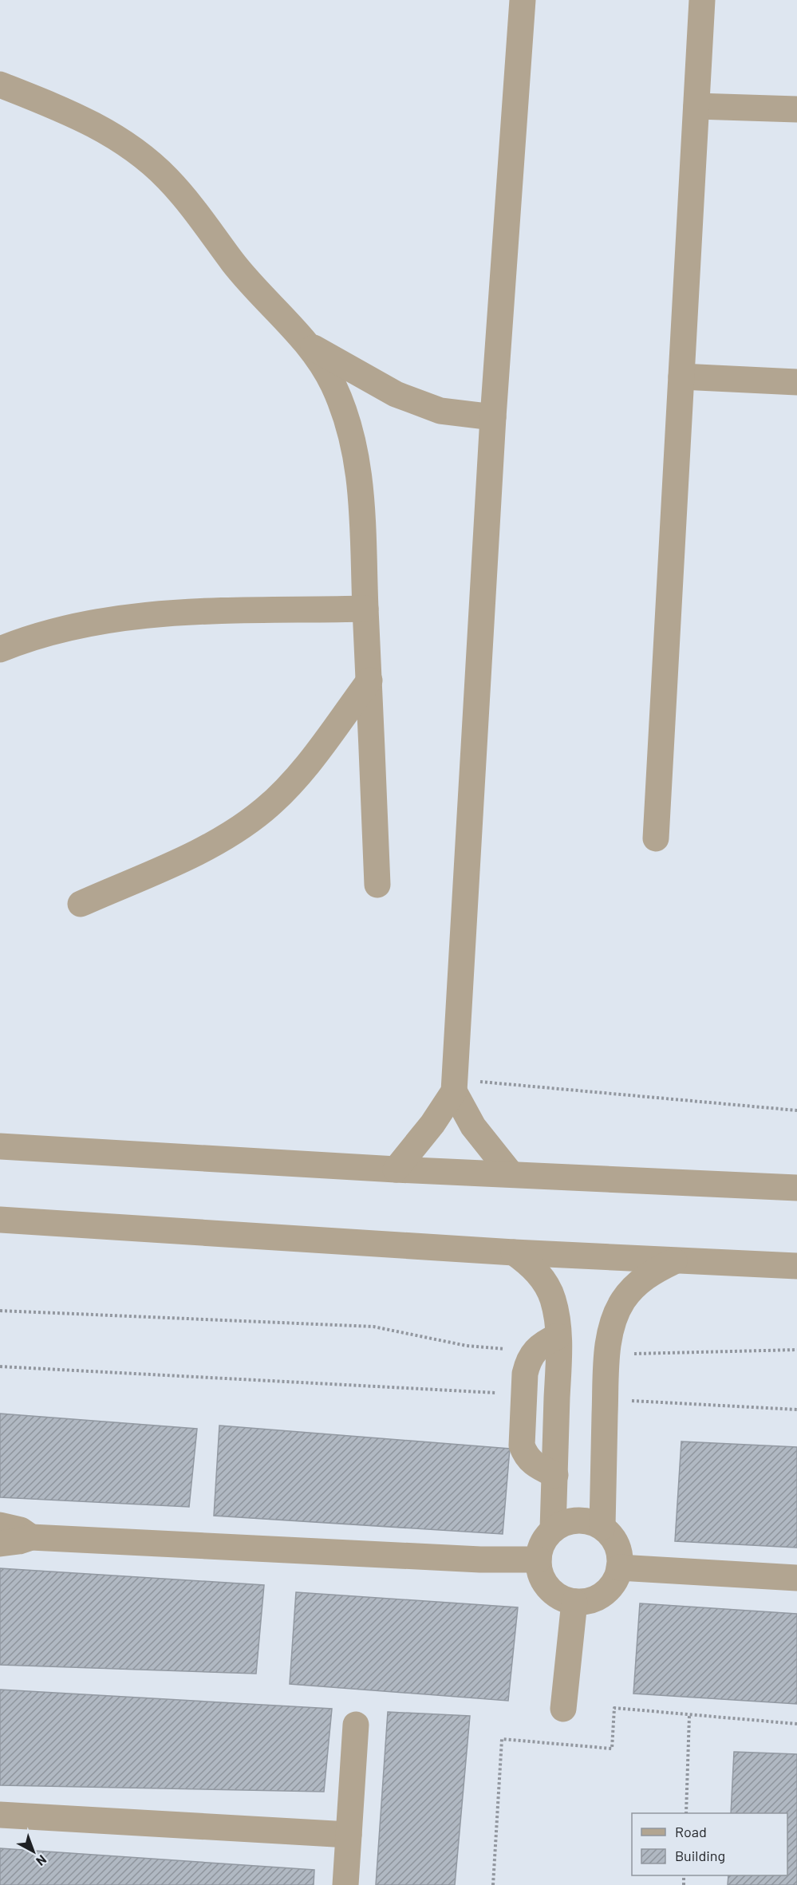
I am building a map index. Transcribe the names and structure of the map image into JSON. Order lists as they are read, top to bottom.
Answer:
{
  "legend": ["Road", "Building"],
  "north": "bottom right"
}
